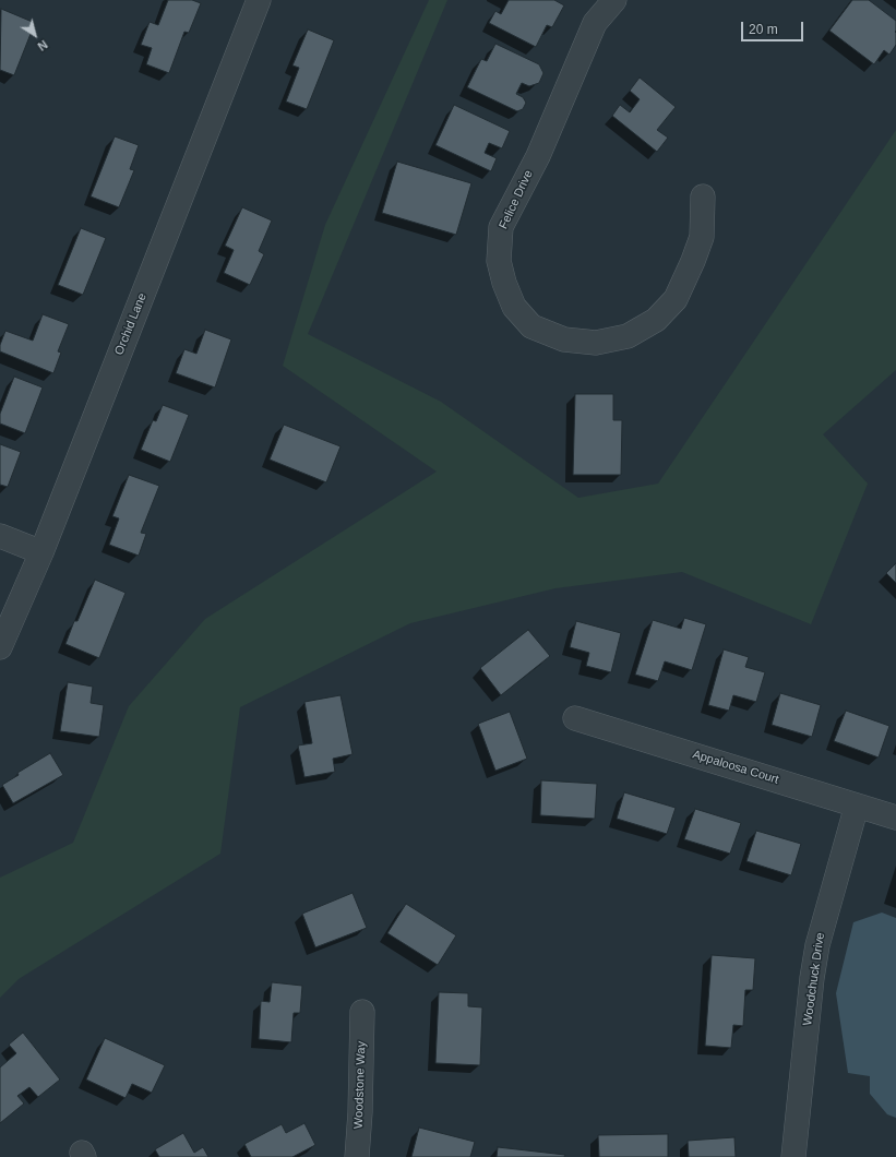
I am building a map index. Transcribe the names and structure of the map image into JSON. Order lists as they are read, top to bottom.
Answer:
{
  "streets": {
    "street": [
      "Felice Drive",
      "Orchid Lane",
      "Appaloosa Court",
      "Woodchuck Drive",
      "Woodstone Way"
    ]
  },
  "crossings": [
    ["Appaloosa Court", "Woodchuck Drive"]
  ],
  "scale_bar": "20 m",
  "north": "bottom right"
}
